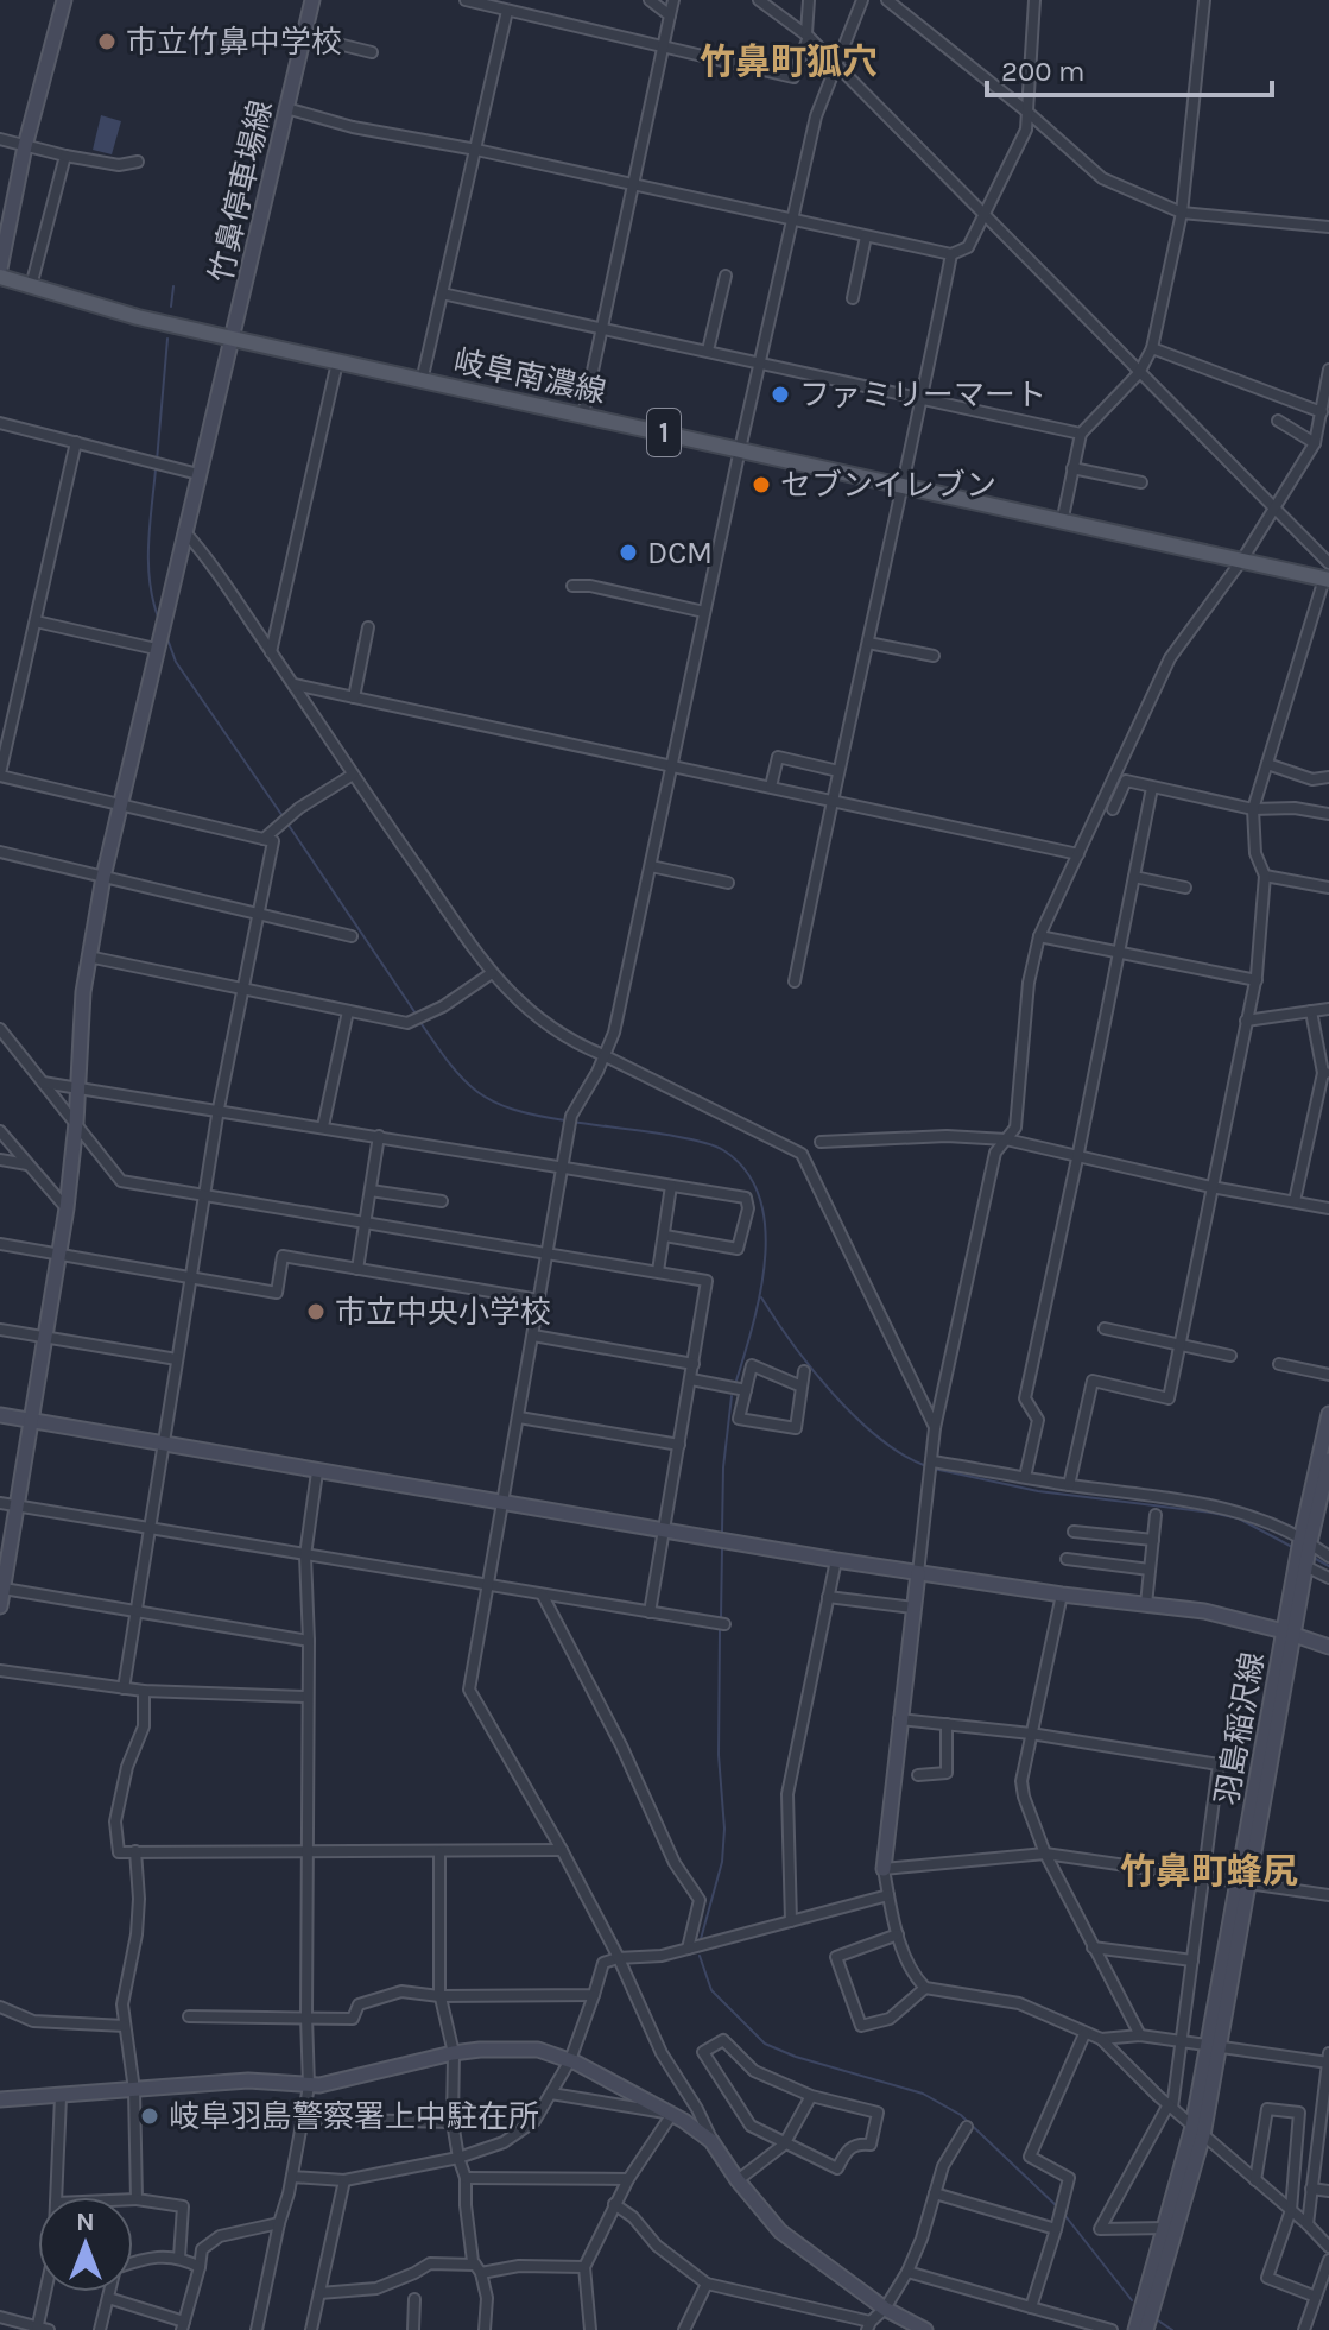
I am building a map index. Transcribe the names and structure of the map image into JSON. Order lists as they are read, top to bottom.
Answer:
{
  "streets": {
    "main road": ["岐阜南濃線", "1"],
    "street": ["竹鼻停車場線", "羽島稲沢線"]
  },
  "crossings": [
    ["竹鼻停車場線", "岐阜南濃線"]
  ],
  "districts": ["竹鼻町狐穴", "竹鼻町蜂尻"],
  "places": [
    "市立竹鼻中学校",
    "ファミリーマート",
    "セブンイレブン",
    "DCM",
    "市立中央小学校",
    "岐阜羽島警察署上中駐在所"
  ],
  "scale_bar": "200 m",
  "north": "top"
}
